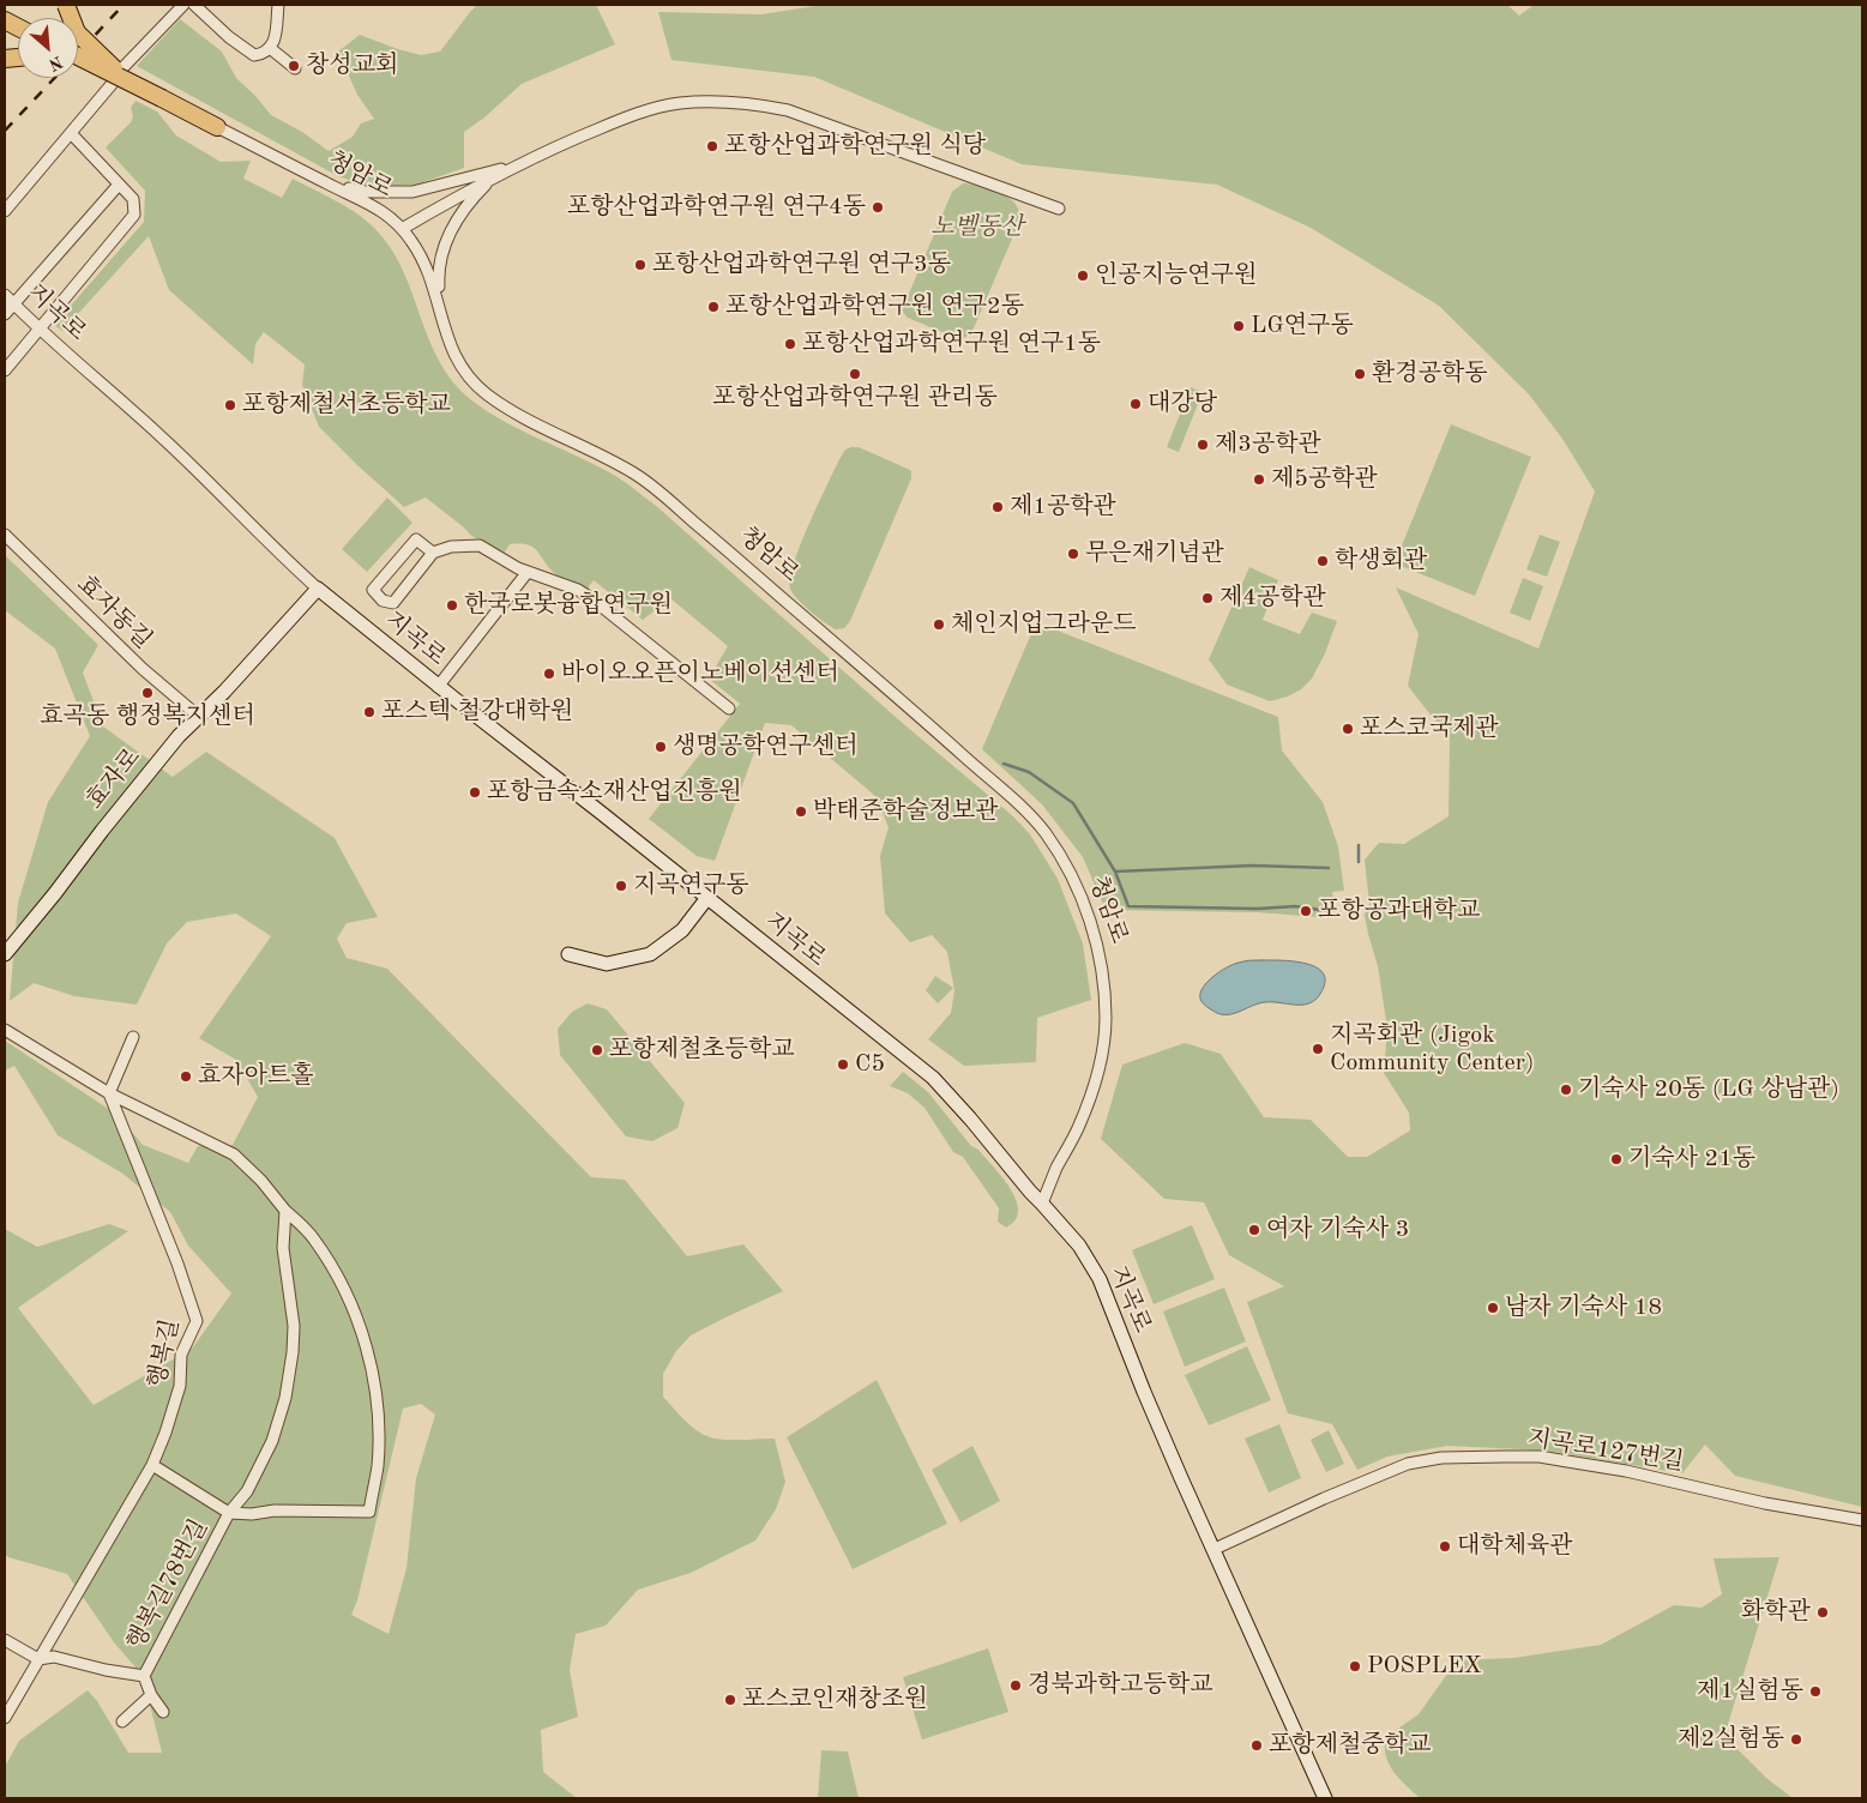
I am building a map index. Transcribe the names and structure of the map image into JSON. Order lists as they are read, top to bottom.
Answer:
{
  "streets": {
    "main road": ["청암로"],
    "street": [
      "지곡로",
      "효자동길",
      "효자로",
      "행복길",
      "지곡로127번길",
      "행복길78번길"
    ]
  },
  "crossings": [
    ["청암로", "지곡로"],
    ["지곡로", "효자로"],
    ["지곡로", "지곡로127번길"],
    ["효자동길", "효자로"],
    ["행복길", "행복길78번길"]
  ],
  "parks": ["노벨동산"],
  "places": [
    "창성교회",
    "포항산업과학연구원 식당",
    "포항산업과학연구원 연구4동",
    "포항산업과학연구원 연구3동",
    "인공지능연구원",
    "포항산업과학연구원 연구2동",
    "LG연구동",
    "포항산업과학연구원 연구1동",
    "포항산업과학연구원 관리동",
    "환경공학동",
    "대강당",
    "포항제철서초등학교",
    "제3공학관",
    "제5공학관",
    "제1공학관",
    "무은재기념관",
    "학생회관",
    "제4공학관",
    "한국로봇융합연구원",
    "체인지업그라운드",
    "바이오오픈이노베이션센터",
    "효곡동 행정복지센터",
    "포스텍 철강대학원",
    "포스코국제관",
    "생명공학연구센터",
    "포항금속소재산업진흥원",
    "박태준학술정보관",
    "지곡연구동",
    "포항공과대학교",
    "지곡회관 (Jigok Community Center)",
    "포항제철초등학교",
    "C5",
    "효자아트홀",
    "기숙사 20동 (LG 상남관)",
    "기숙사 21동",
    "여자 기숙사 3",
    "남자 기숙사 18",
    "대학체육관",
    "화학관",
    "POSPLEX",
    "경북과학고등학교",
    "제1실험동",
    "포스코인재창조원",
    "제2실험동",
    "포항제철중학교"
  ],
  "north": "bottom right"
}
